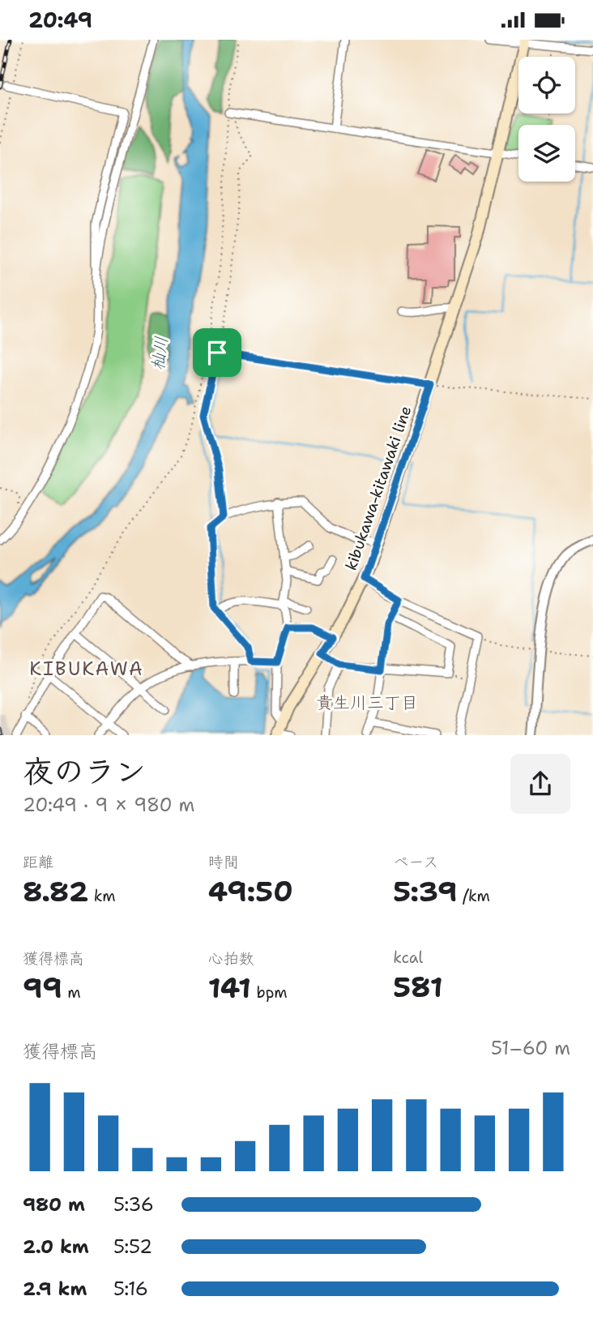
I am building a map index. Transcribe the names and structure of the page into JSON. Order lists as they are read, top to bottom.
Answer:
{
  "streets": {
    "main road": ["kibukawa-kitawaki line"]
  },
  "districts": ["KIBUKAWA", "貴生川三丁目"],
  "water": ["杣川"],
  "page": {
    "status": "20:49",
    "heading": ["夜のラン", "20:49 · 9 × 980 m"],
    "stats": [
      ["距離", "8.82 km"],
      ["時間", "49:50"],
      ["ペース", "5:39 /km"],
      ["獲得標高", "99 m"],
      ["心拍数", "141 bpm"],
      ["kcal", "581"]
    ],
    "chart": ["獲得標高", "51–60 m"],
    "list": [
      {
        "name": "980 m",
        "note": "5:36"
      },
      {
        "name": "2.0 km",
        "note": "5:52"
      },
      {
        "name": "2.9 km",
        "note": "5:16"
      }
    ]
  }
}
